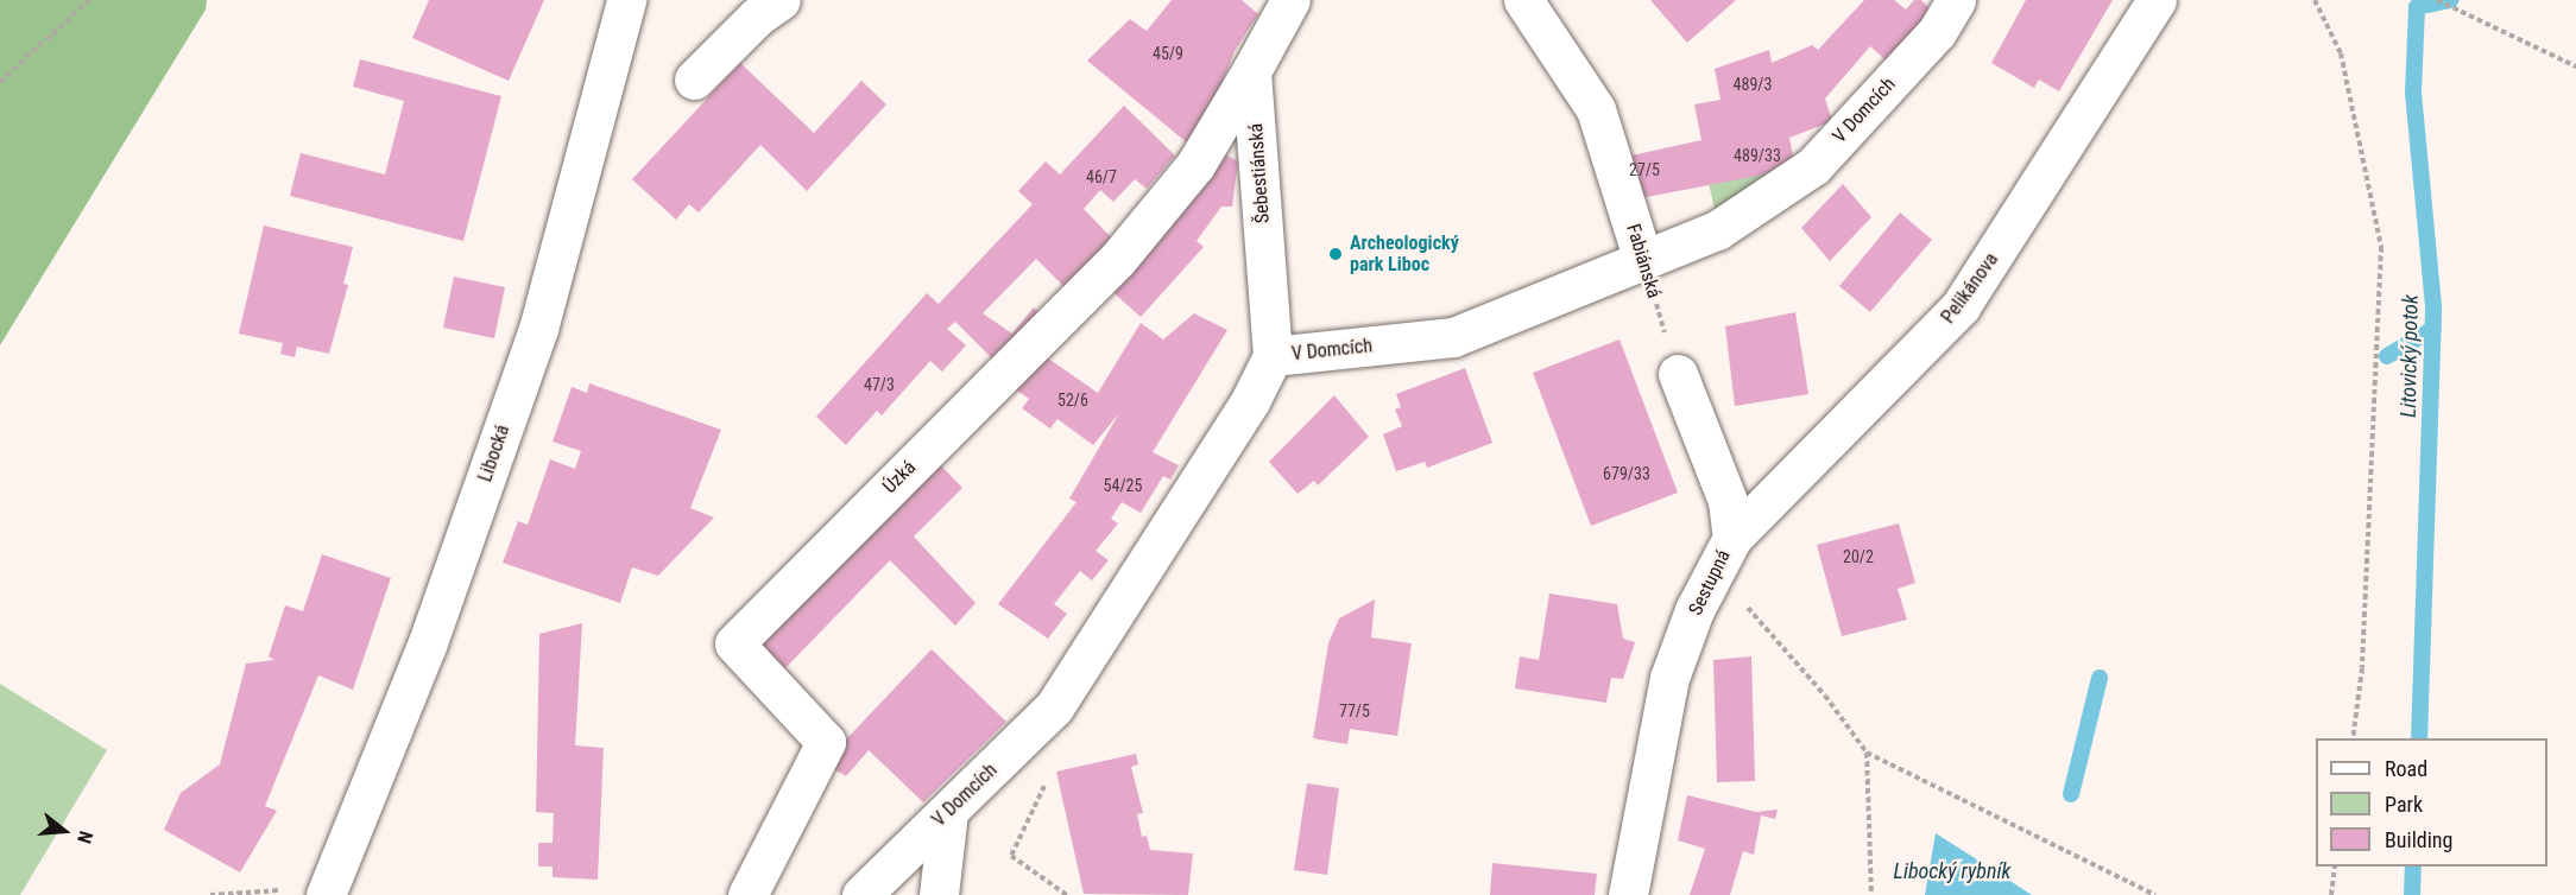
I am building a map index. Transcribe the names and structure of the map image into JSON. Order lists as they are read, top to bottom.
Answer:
{
  "streets": {
    "street": [
      "V Domcích",
      "Šebestiánská",
      "Fabiánská",
      "Pelikánova",
      "Libocká",
      "Úzká",
      "Sestupná"
    ]
  },
  "crossings": [
    ["V Domcích", "Šebestiánská"],
    ["V Domcích", "Fabiánská"],
    ["Šebestiánská", "Úzká"],
    ["Pelikánova", "Sestupná"]
  ],
  "water": ["Litovický potok", "Libocký rybník"],
  "places": ["Archeologický park Liboc"],
  "house_numbers": [
    "45/9",
    "489/3",
    "489/33",
    "27/5",
    "46/7",
    "47/3",
    "52/6",
    "679/33",
    "54/25",
    "20/2",
    "77/5"
  ],
  "legend": ["Road", "Park", "Building"],
  "north": "right"
}
